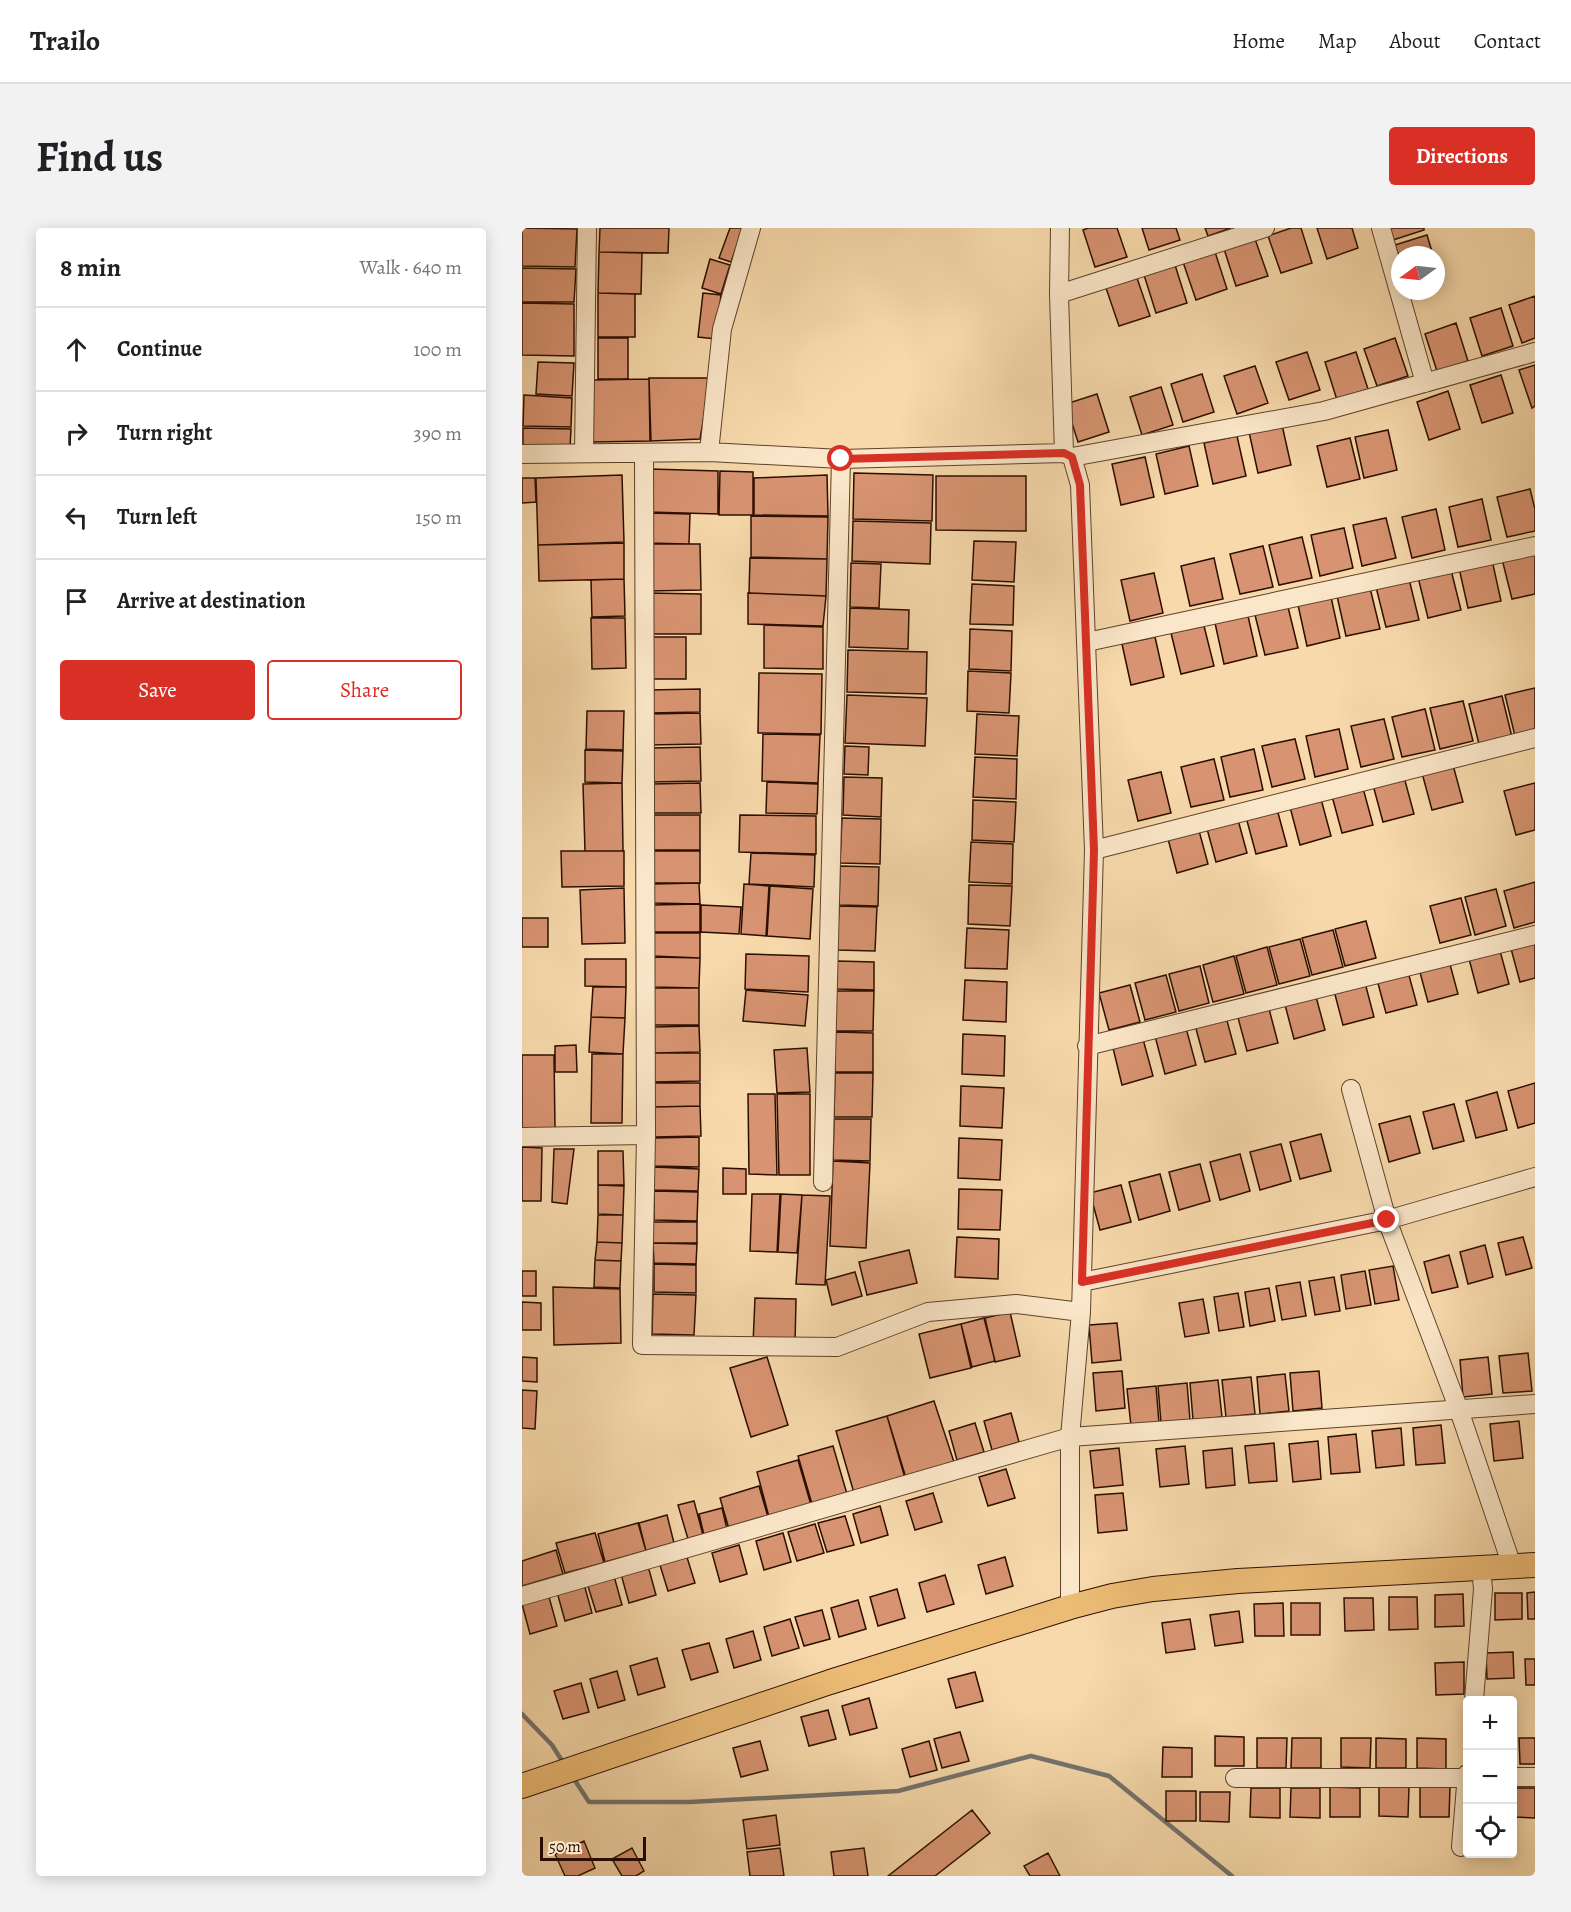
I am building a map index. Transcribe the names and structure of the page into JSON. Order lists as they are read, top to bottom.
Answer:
{
  "scale_bar": "50 m",
  "north": "left",
  "page": {
    "header": "Trailo",
    "nav": [
      "Home",
      "Map",
      "About",
      "Contact"
    ],
    "buttons": [
      "Directions",
      ["Save", "Share"]
    ],
    "title": "Find us",
    "heading": ["8 min", "Walk · 640 m"],
    "list": [
      ["Continue", "100 m"],
      ["Turn right", "390 m"],
      ["Turn left", "150 m"],
      "Arrive at destination"
    ],
    "map_buttons": ["+", "−"],
    "scale": "50 m"
  }
}
